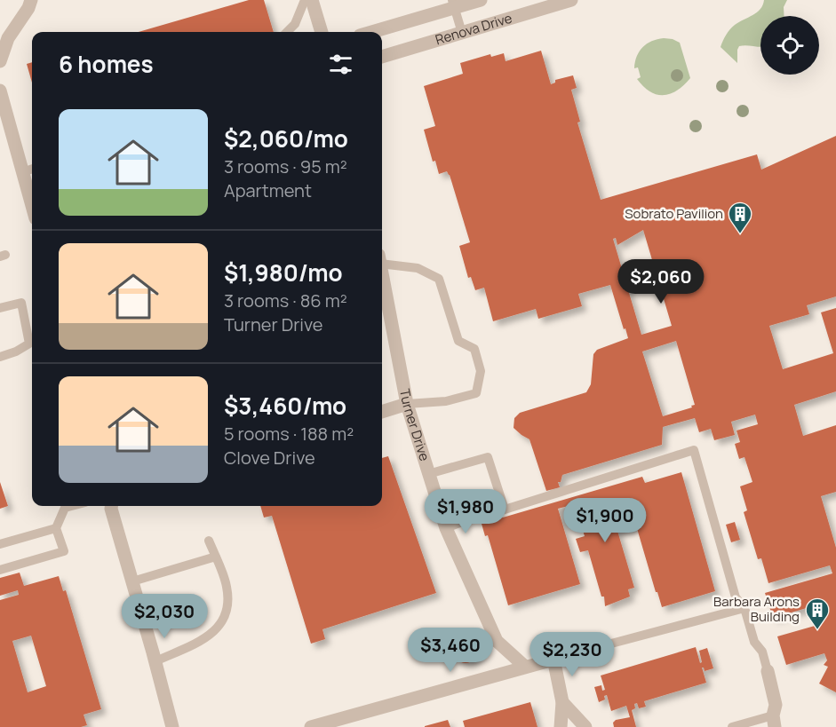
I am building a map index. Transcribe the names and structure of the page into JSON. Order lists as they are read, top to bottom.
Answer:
{
  "streets": {
    "street": ["Renova Drive", "Turner Drive"]
  },
  "places": {
    "building": ["Sobrato Pavilion", "Barbara Arons Building"]
  },
  "page": {
    "heading": "6 homes",
    "list": [
      {
        "name": "$2,060/mo",
        "note": "3 rooms · 95 m² · Apartment"
      },
      {
        "name": "$1,980/mo",
        "note": "3 rooms · 86 m² · Turner Drive"
      },
      {
        "name": "$3,460/mo",
        "note": "5 rooms · 188 m² · Clove Drive"
      }
    ],
    "price": [
      "$2,060",
      "$1,980",
      "$1,900",
      "$2,030",
      "$3,460",
      "$2,230"
    ]
  }
}
